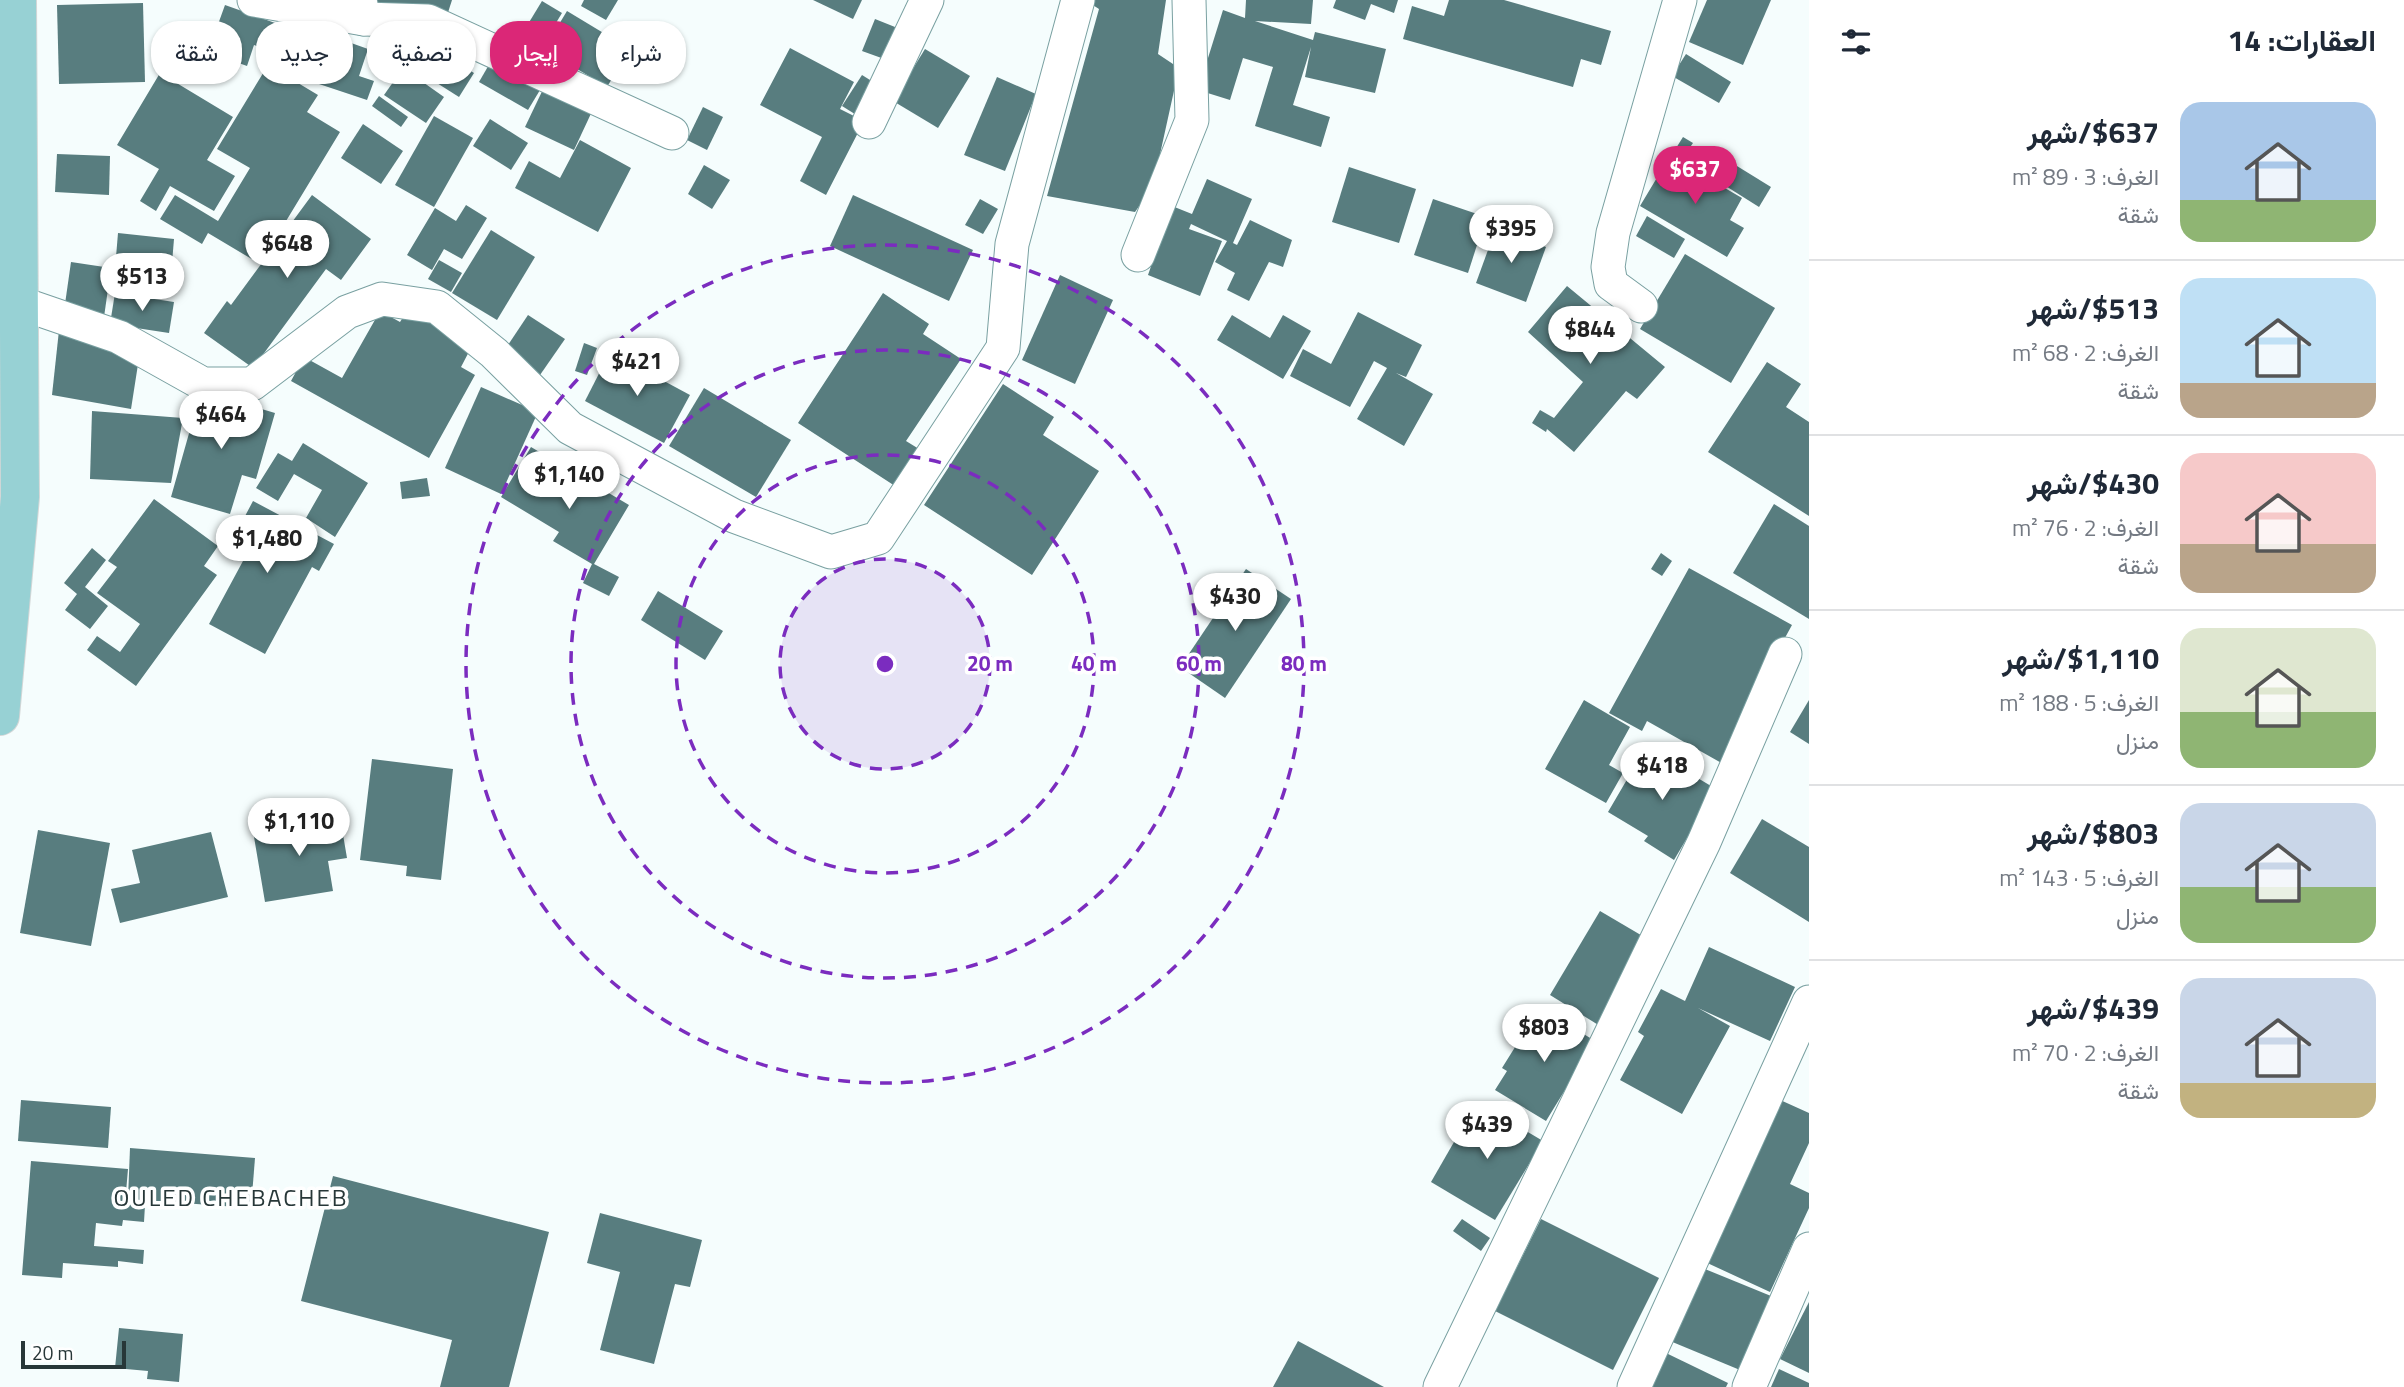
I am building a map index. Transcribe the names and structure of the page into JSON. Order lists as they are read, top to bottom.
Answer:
{
  "districts": ["OULED CHEBACHEB"],
  "scale_bar": "20 m",
  "page": {
    "heading": "العقارات: 14",
    "chip": [
      "شراء",
      "إيجار",
      "تصفية",
      "جديد",
      "شقة"
    ],
    "list": [
      {
        "name": "$637/شهر",
        "note": "الغرف: 3 · 89 m² · شقة"
      },
      {
        "name": "$513/شهر",
        "note": "الغرف: 2 · 68 m² · شقة"
      },
      {
        "name": "$430/شهر",
        "note": "الغرف: 2 · 76 m² · شقة"
      },
      {
        "name": "$1,110/شهر",
        "note": "الغرف: 5 · 188 m² · منزل"
      },
      {
        "name": "$803/شهر",
        "note": "الغرف: 5 · 143 m² · منزل"
      },
      {
        "name": "$439/شهر",
        "note": "الغرف: 2 · 70 m² · شقة"
      }
    ],
    "price": [
      "$637",
      "$395",
      "$648",
      "$513",
      "$844",
      "$421",
      "$464",
      "$1,140",
      "$1,480",
      "$430",
      "$418",
      "$1,110",
      "$803",
      "$439"
    ],
    "scale": "20 m"
  },
  "rings": [
    "20 m",
    "40 m",
    "60 m",
    "80 m"
  ]
}
